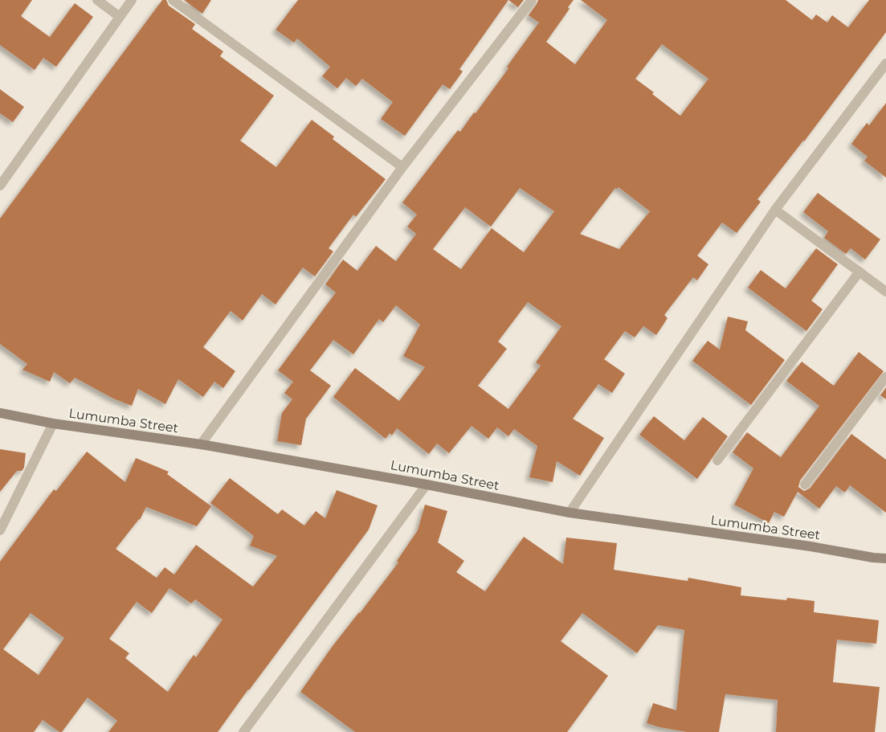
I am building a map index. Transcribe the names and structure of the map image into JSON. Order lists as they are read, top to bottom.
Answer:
{
  "streets": {
    "main road": ["Lumumba Street"]
  }
}
